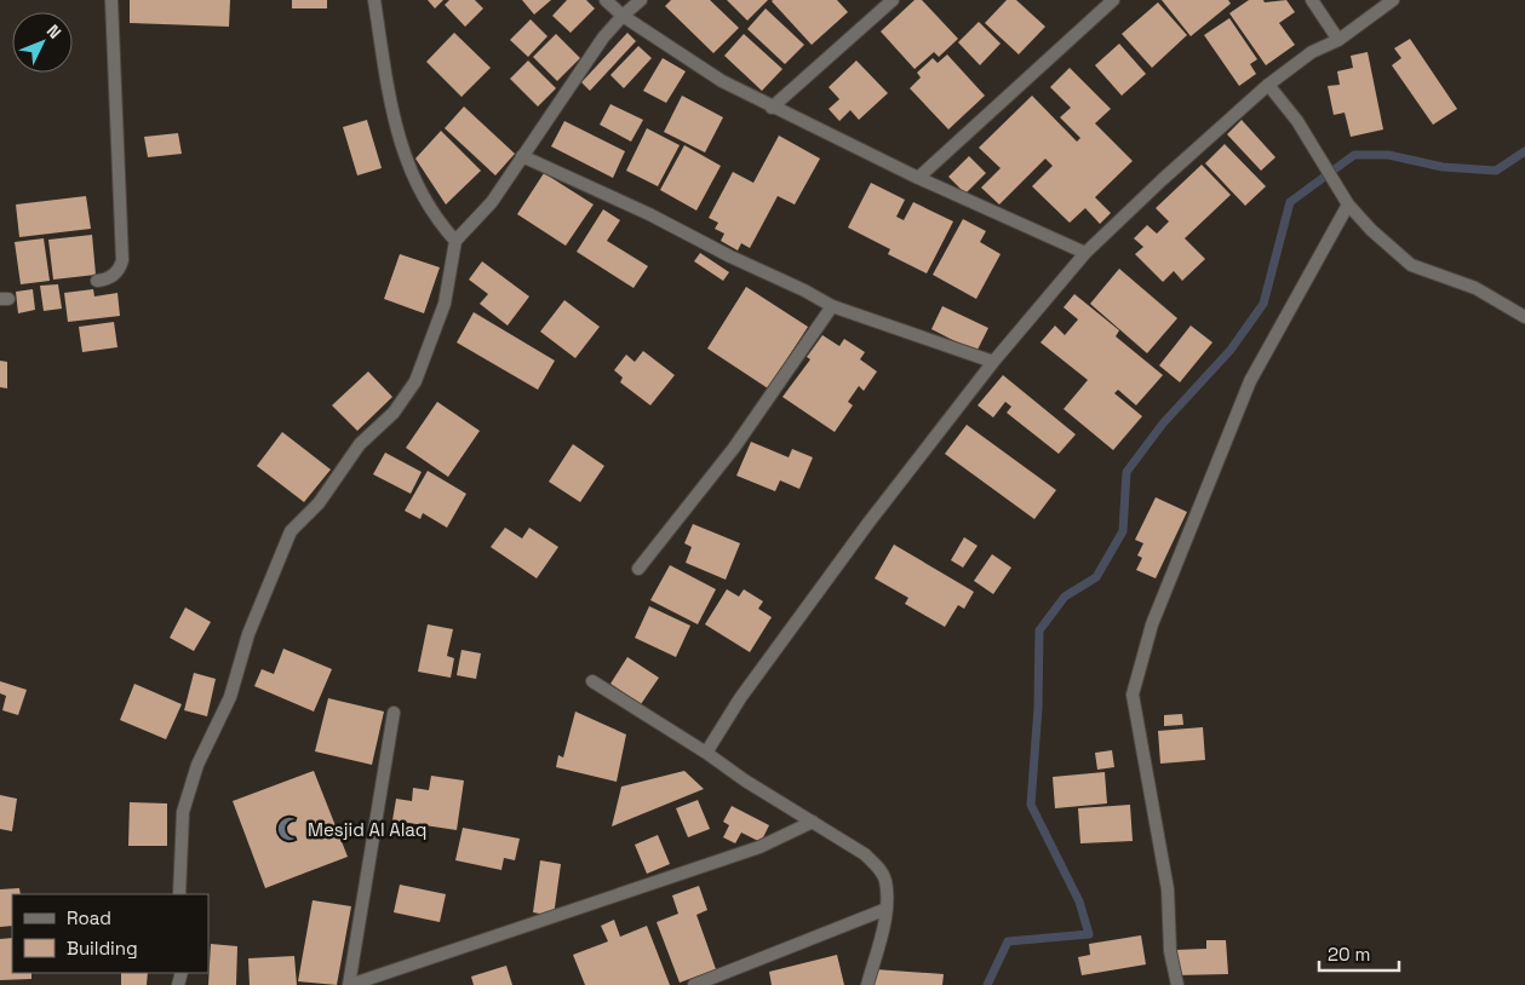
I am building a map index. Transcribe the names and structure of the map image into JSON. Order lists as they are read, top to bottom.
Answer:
{
  "places": {
    "mosque": ["Mesjid Al Alaq"]
  },
  "legend": ["Road", "Building"],
  "scale_bar": "20 m",
  "north": "top right"
}
